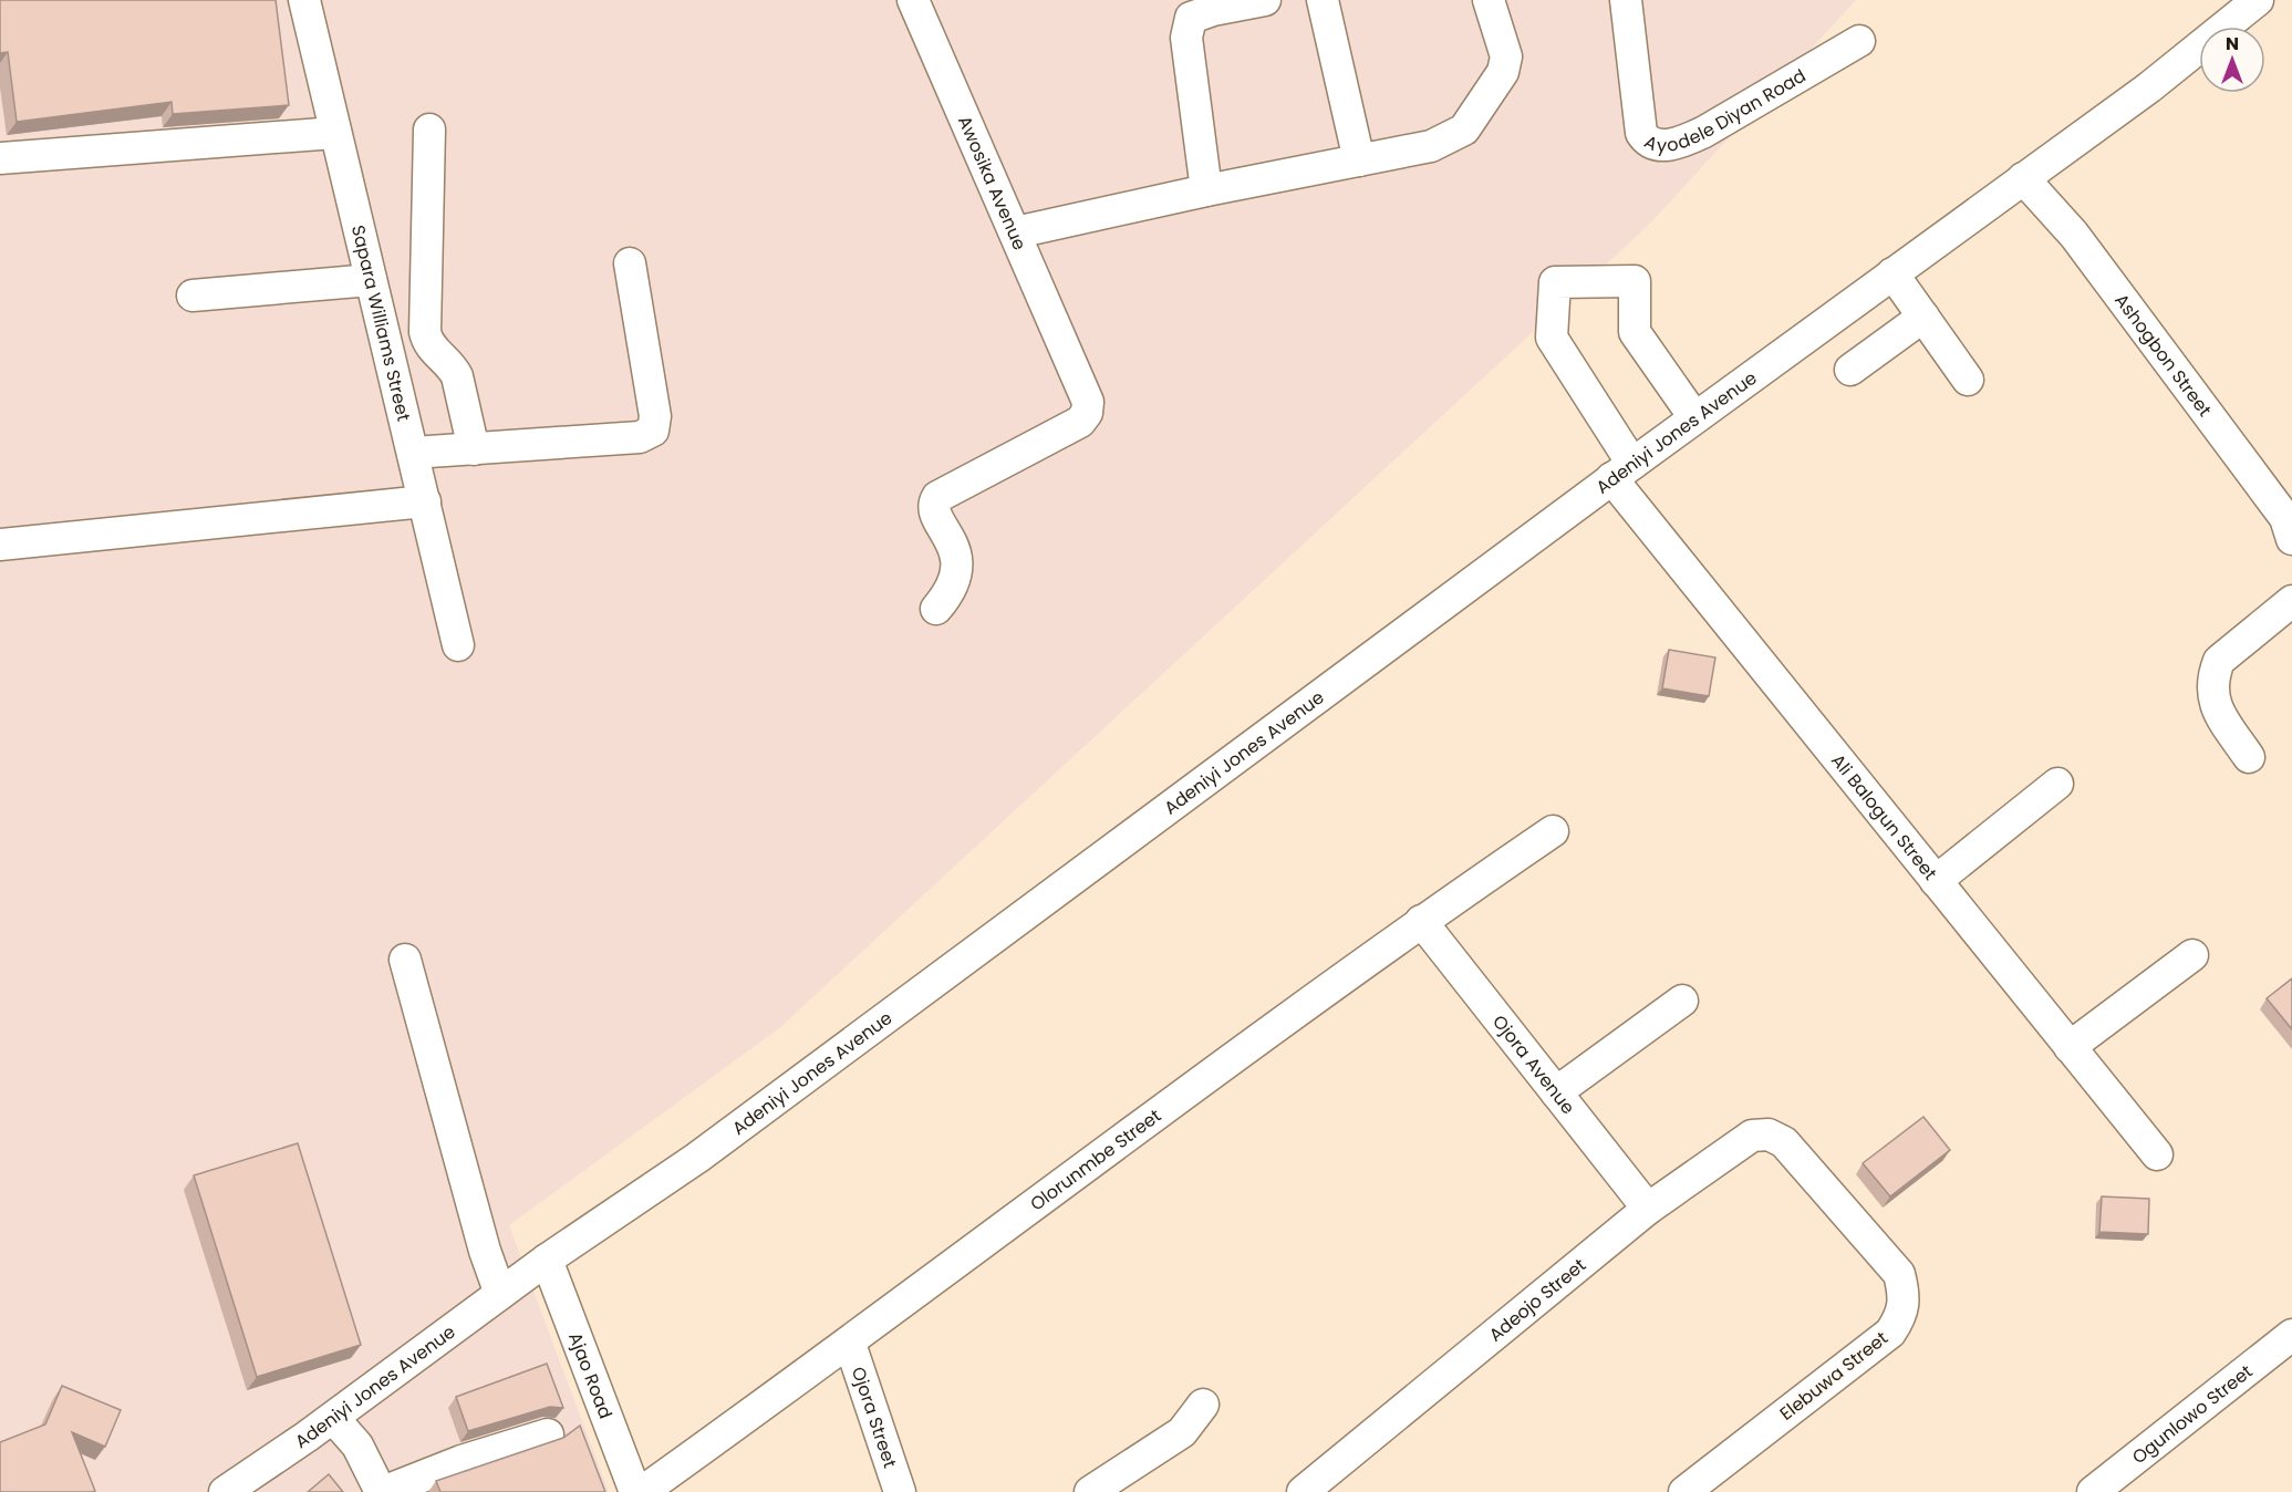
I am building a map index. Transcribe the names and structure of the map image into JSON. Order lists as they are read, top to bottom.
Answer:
{
  "streets": {
    "street": [
      "Ayodele Diyan Road",
      "Awosika Avenue",
      "Sapara Williams Street",
      "Ashogbon Street",
      "Adeniyi Jones Avenue",
      "Ali Balogun Street",
      "Ojora Avenue",
      "Olorunmbe Street",
      "Adeojo Street",
      "Ajao Road",
      "Elebuwa Street",
      "Ogunlowo Street",
      "Ojora Street"
    ]
  },
  "crossings": [
    ["Ashogbon Street", "Adeniyi Jones Avenue"],
    ["Adeniyi Jones Avenue", "Ali Balogun Street"],
    ["Adeniyi Jones Avenue", "Ajao Road"],
    ["Ojora Avenue", "Olorunmbe Street"],
    ["Ojora Avenue", "Adeojo Street"],
    ["Olorunmbe Street", "Ojora Street"],
    ["Adeojo Street", "Elebuwa Street"]
  ],
  "north": "top"
}
